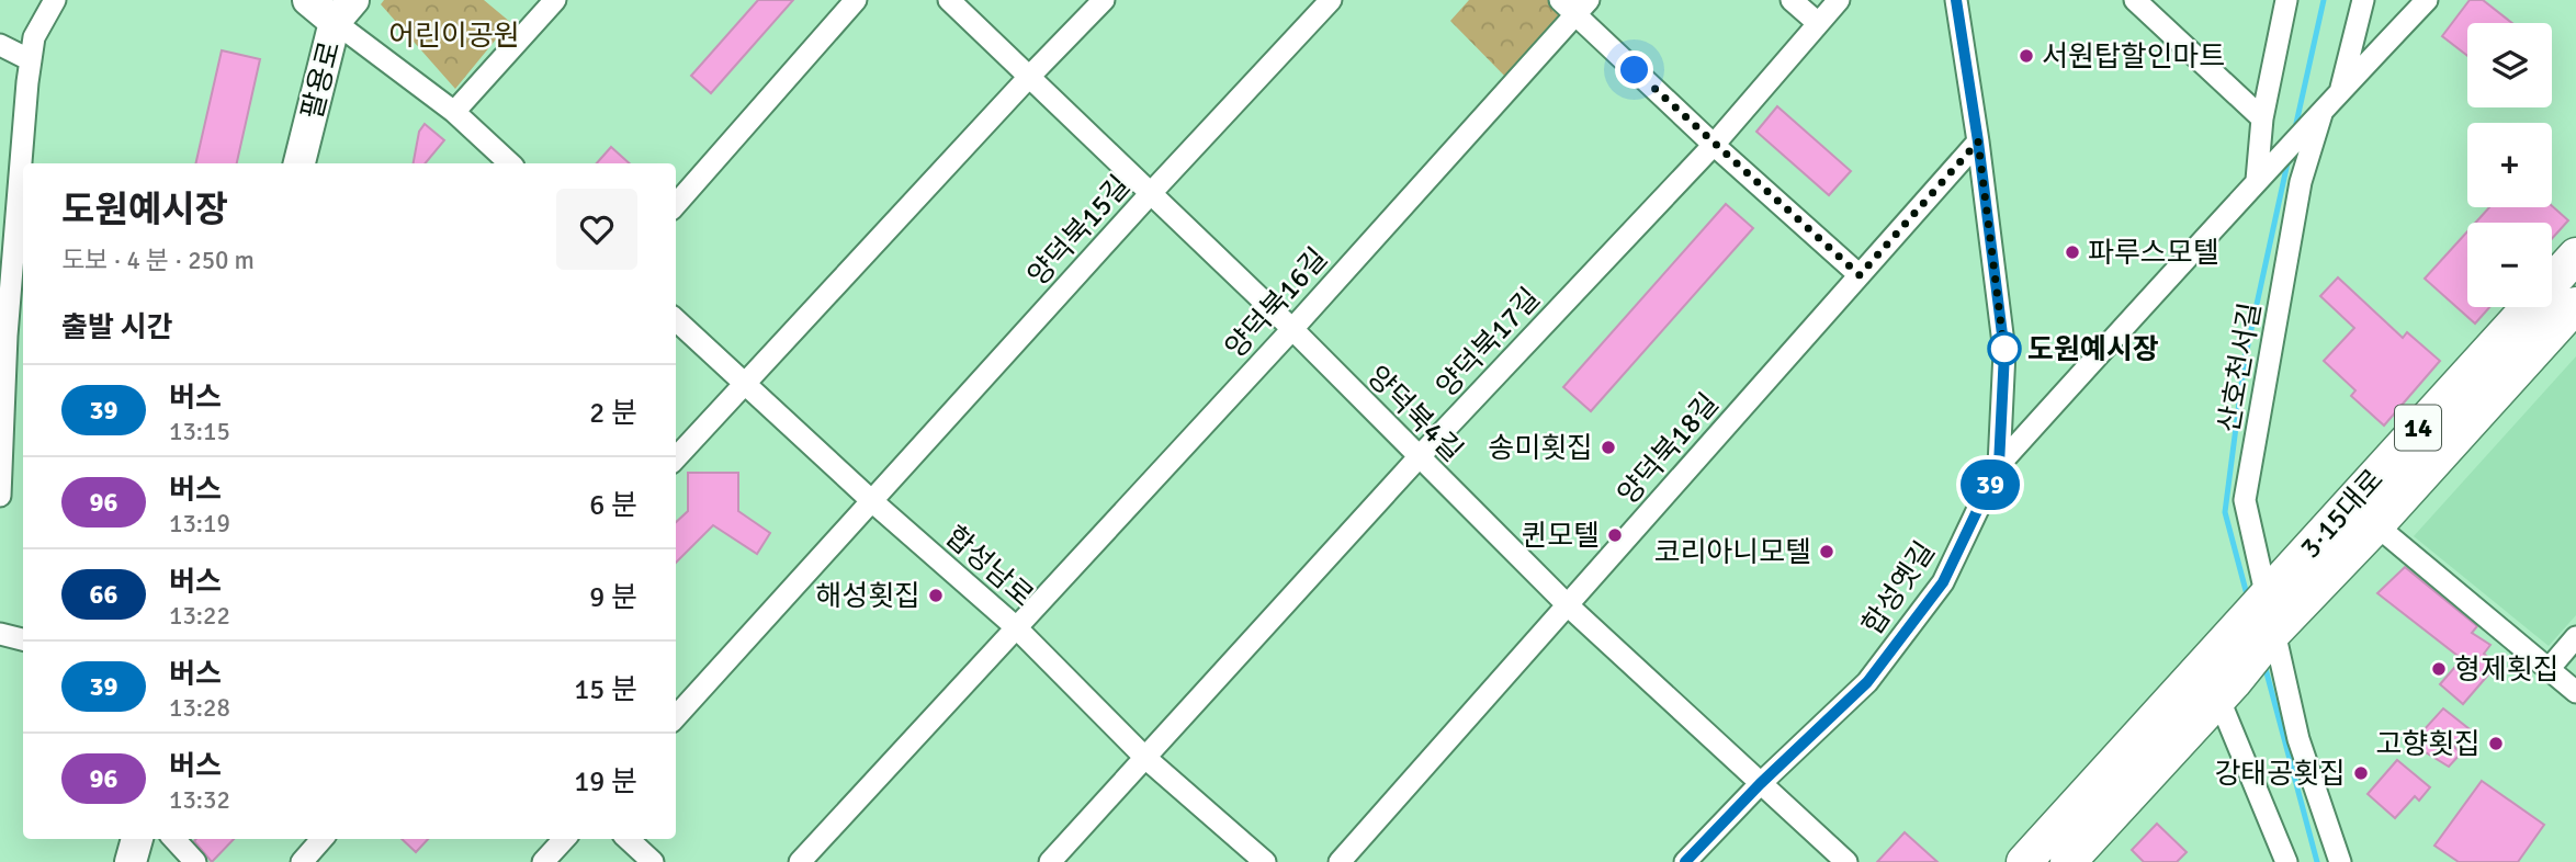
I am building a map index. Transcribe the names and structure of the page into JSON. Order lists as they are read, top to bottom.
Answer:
{
  "streets": {
    "main road": ["팔용로", "14", "3·15대로"],
    "street": [
      "양덕북15길",
      "양덕북16길",
      "양덕북17길",
      "산호천서길",
      "양덕북4길",
      "양덕북18길",
      "합성남로",
      "합성옛길"
    ]
  },
  "crossings": [
    ["양덕북15길", "양덕북4길"],
    ["양덕북15길", "합성남로"],
    ["양덕북16길", "양덕북4길"],
    ["양덕북16길", "합성남로"],
    ["양덕북17길", "양덕북4길"],
    ["양덕북17길", "합성남로"],
    ["산호천서길", "14"],
    ["산호천서길", "3·15대로"],
    ["양덕북4길", "양덕북18길"],
    ["양덕북4길", "합성옛길"],
    ["14", "3·15대로"],
    ["양덕북18길", "합성옛길"]
  ],
  "parks": ["어린이공원"],
  "places": [
    "서원탑할인마트",
    "파루스모텔",
    "도원예시장",
    "송미횟집",
    "퀸모텔",
    "코리아니모텔",
    "해성횟집",
    "형제횟집",
    "고향횟집",
    "강태공횟집"
  ],
  "lines": ["bus line 39"],
  "page": {
    "on_map": "39",
    "map_buttons": ["+", "−"],
    "heading": [
      ["도원예시장", "도보 · 4 분 · 250 m"],
      "출발 시간"
    ],
    "list": [
      {
        "mark": "39",
        "name": "버스",
        "note": "13:15",
        "value": "2 분"
      },
      {
        "mark": "96",
        "name": "버스",
        "note": "13:19",
        "value": "6 분"
      },
      {
        "mark": "66",
        "name": "버스",
        "note": "13:22",
        "value": "9 분"
      },
      {
        "mark": "39",
        "name": "버스",
        "note": "13:28",
        "value": "15 분"
      },
      {
        "mark": "96",
        "name": "버스",
        "note": "13:32",
        "value": "19 분"
      }
    ]
  }
}
